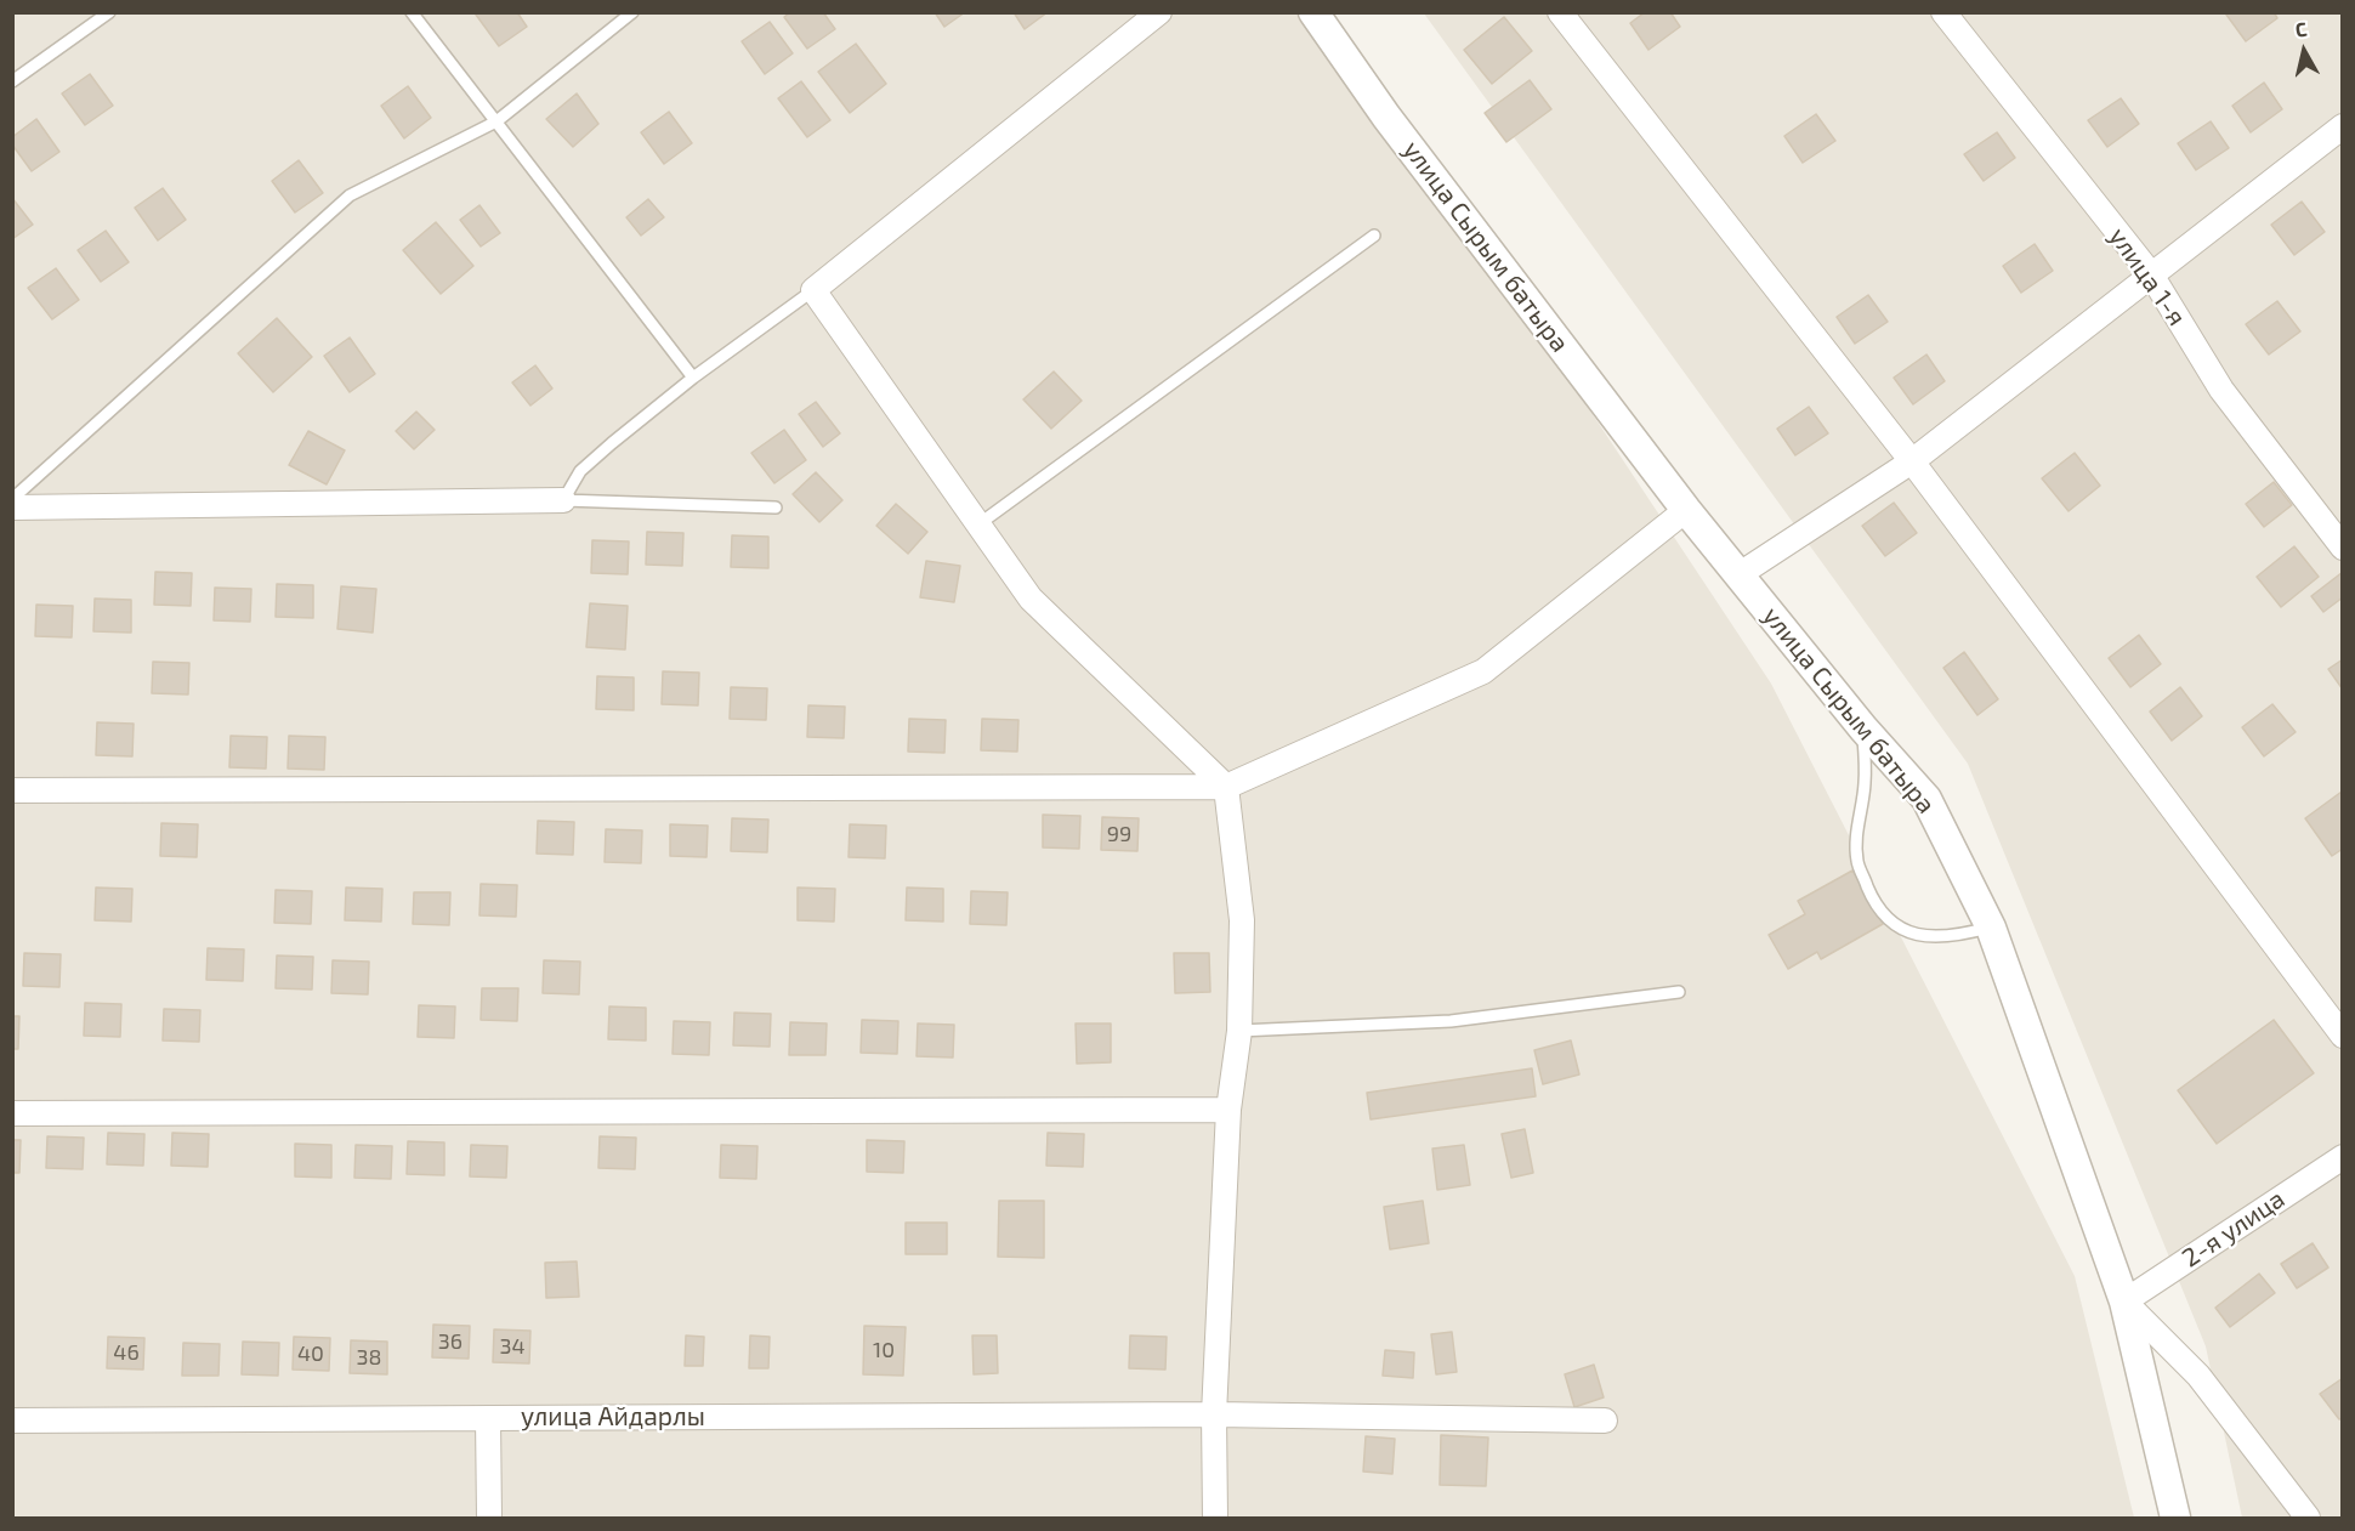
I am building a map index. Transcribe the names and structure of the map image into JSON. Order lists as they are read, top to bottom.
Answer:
{
  "streets": {
    "street": [
      "улица Сырым батыра",
      "улица 1-я",
      "2-я улица",
      "улица Айдарлы"
    ]
  },
  "crossings": [
    ["улица Сырым батыра", "2-я улица"]
  ],
  "house_numbers": [
    "99",
    "36",
    "34",
    "10",
    "46",
    "40",
    "38"
  ],
  "north": "top"
}
